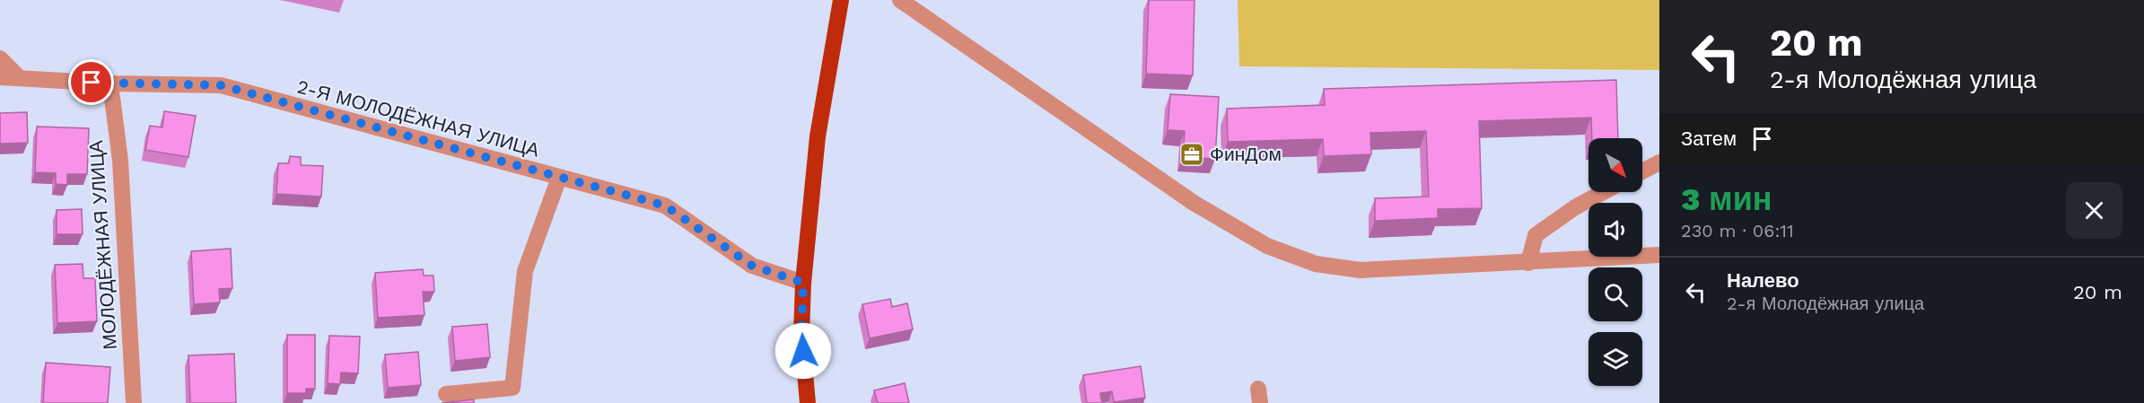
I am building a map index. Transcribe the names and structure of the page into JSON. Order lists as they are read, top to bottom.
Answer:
{
  "streets": {
    "street": ["2-Я МОЛОДЁЖНАЯ УЛИЦА", "МОЛОДЁЖНАЯ УЛИЦА"]
  },
  "crossings": [
    ["2-Я МОЛОДЁЖНАЯ УЛИЦА", "МОЛОДЁЖНАЯ УЛИЦА"]
  ],
  "places": {
    "office": ["ФинДом"]
  },
  "north": "bottom right",
  "page": {
    "turn": ["20 m", "2-я Молодёжная улица"],
    "then": "Затем",
    "heading": ["3 мин", "230 m · 06:11"],
    "list": [
      {
        "name": "Налево",
        "note": "2-я Молодёжная улица",
        "value": "20 m"
      }
    ]
  }
}
